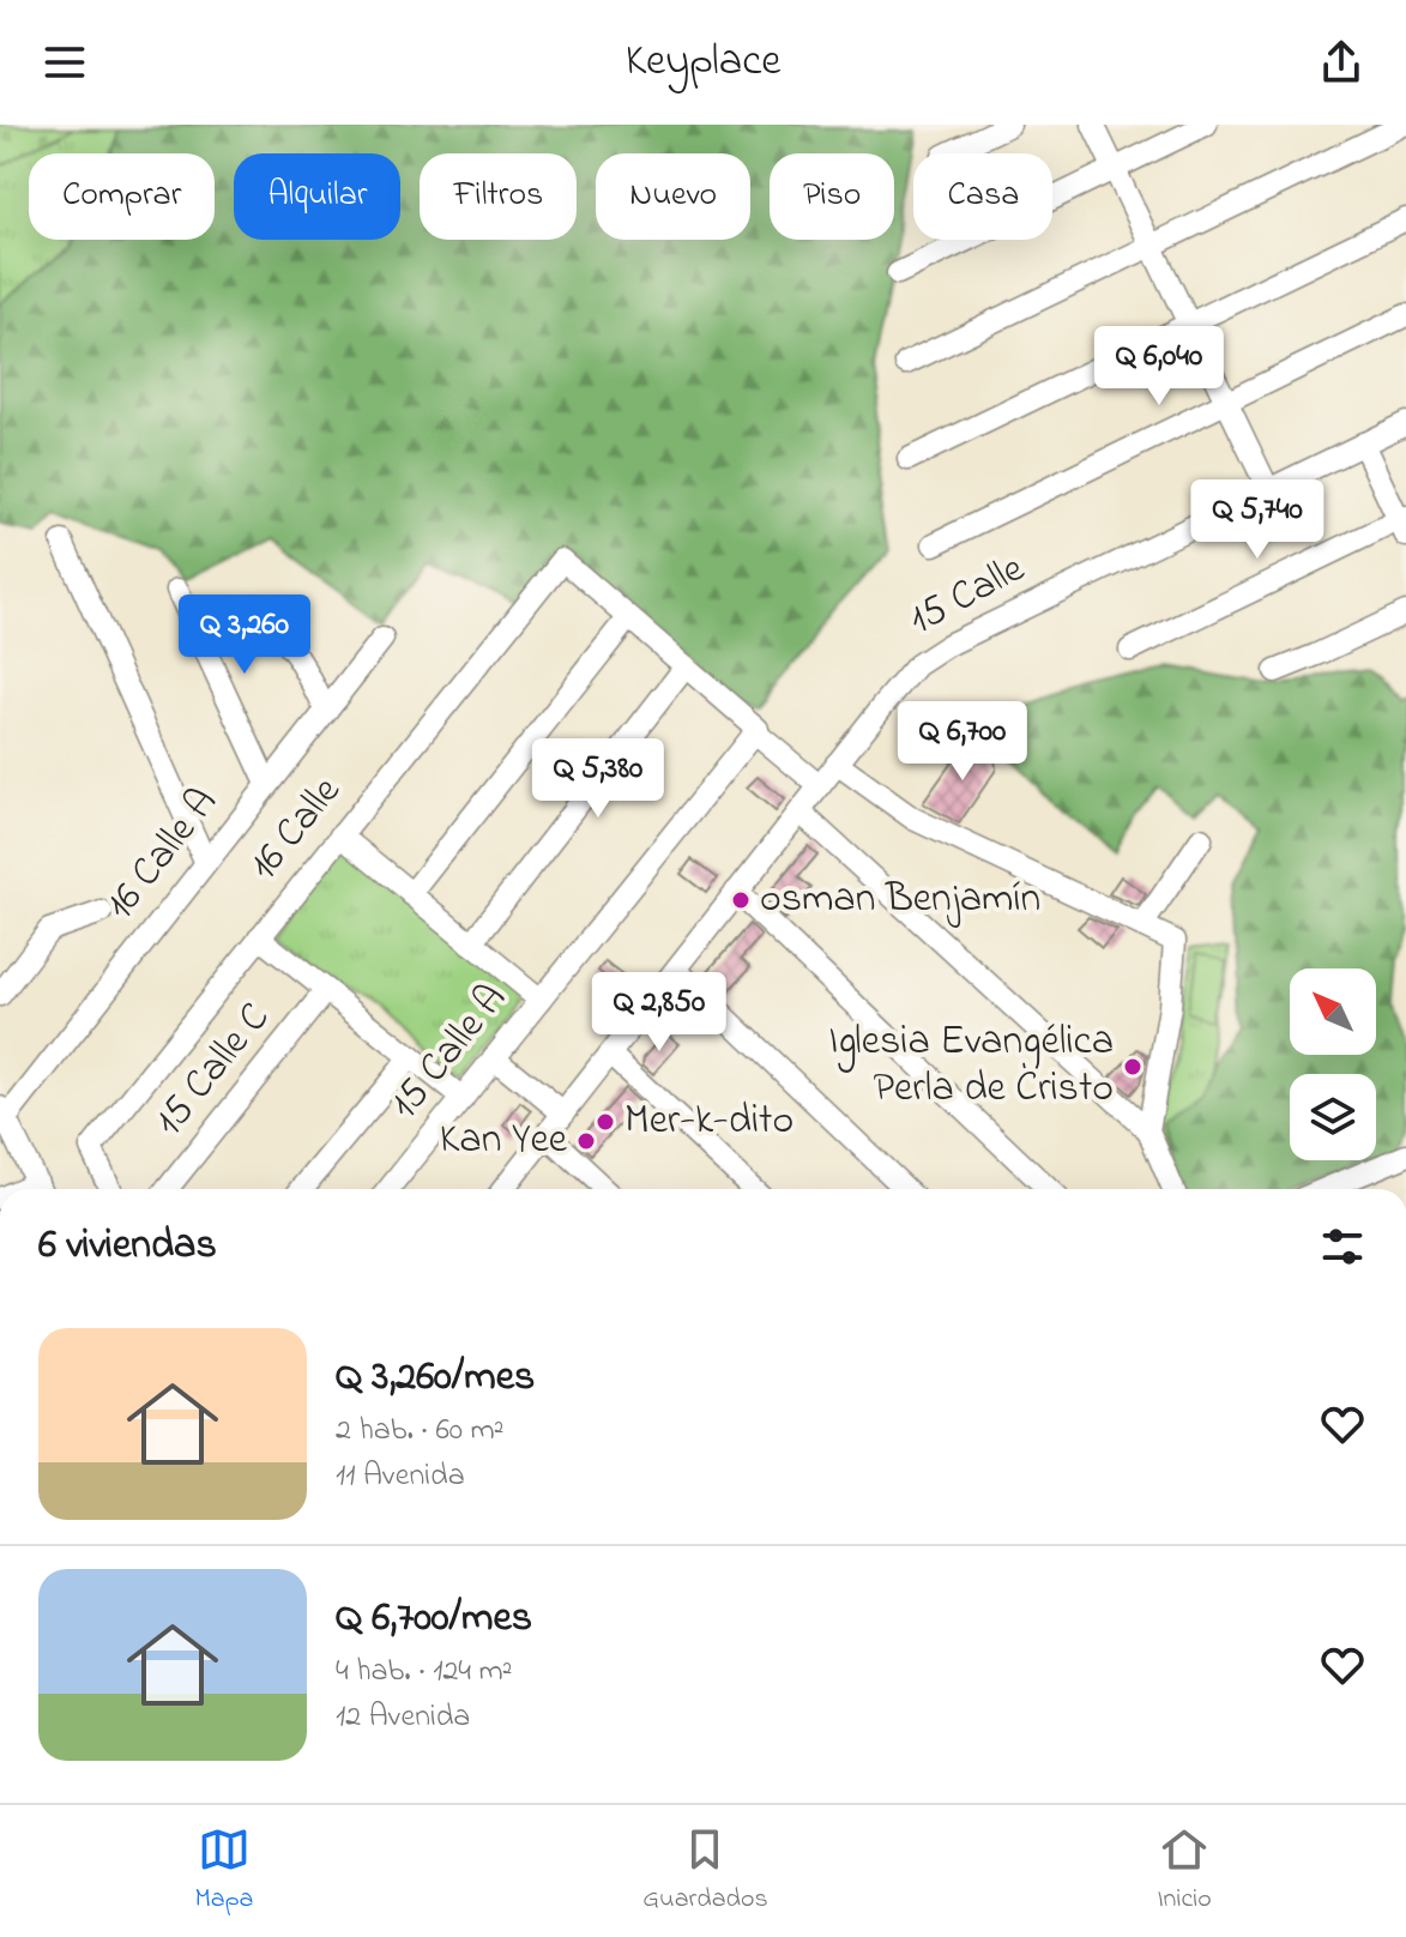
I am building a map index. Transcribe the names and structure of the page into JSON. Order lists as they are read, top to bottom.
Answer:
{
  "streets": {
    "street": [
      "15 Calle",
      "16 Calle",
      "16 Calle A",
      "15 Calle A",
      "15 Calle C"
    ]
  },
  "places": [
    "osman Benjamín",
    "Iglesia Evangélica Perla de Cristo",
    "Mer-k-dito",
    "Kan Yee"
  ],
  "north": "top left",
  "page": {
    "header": "Keyplace",
    "chip": [
      "Comprar",
      "Alquilar",
      "Filtros",
      "Nuevo",
      "Piso",
      "Casa"
    ],
    "price": [
      "Q 6,040",
      "Q 5,740",
      "Q 3,260",
      "Q 6,700",
      "Q 5,380",
      "Q 2,850"
    ],
    "heading": "6 viviendas",
    "list": [
      {
        "name": "Q 3,260/mes",
        "note": "2 hab. · 60 m² · 11 Avenida"
      },
      {
        "name": "Q 6,700/mes",
        "note": "4 hab. · 124 m² · 12 Avenida"
      }
    ],
    "tabs": ["Mapa", "Guardados", "Inicio"]
  }
}
